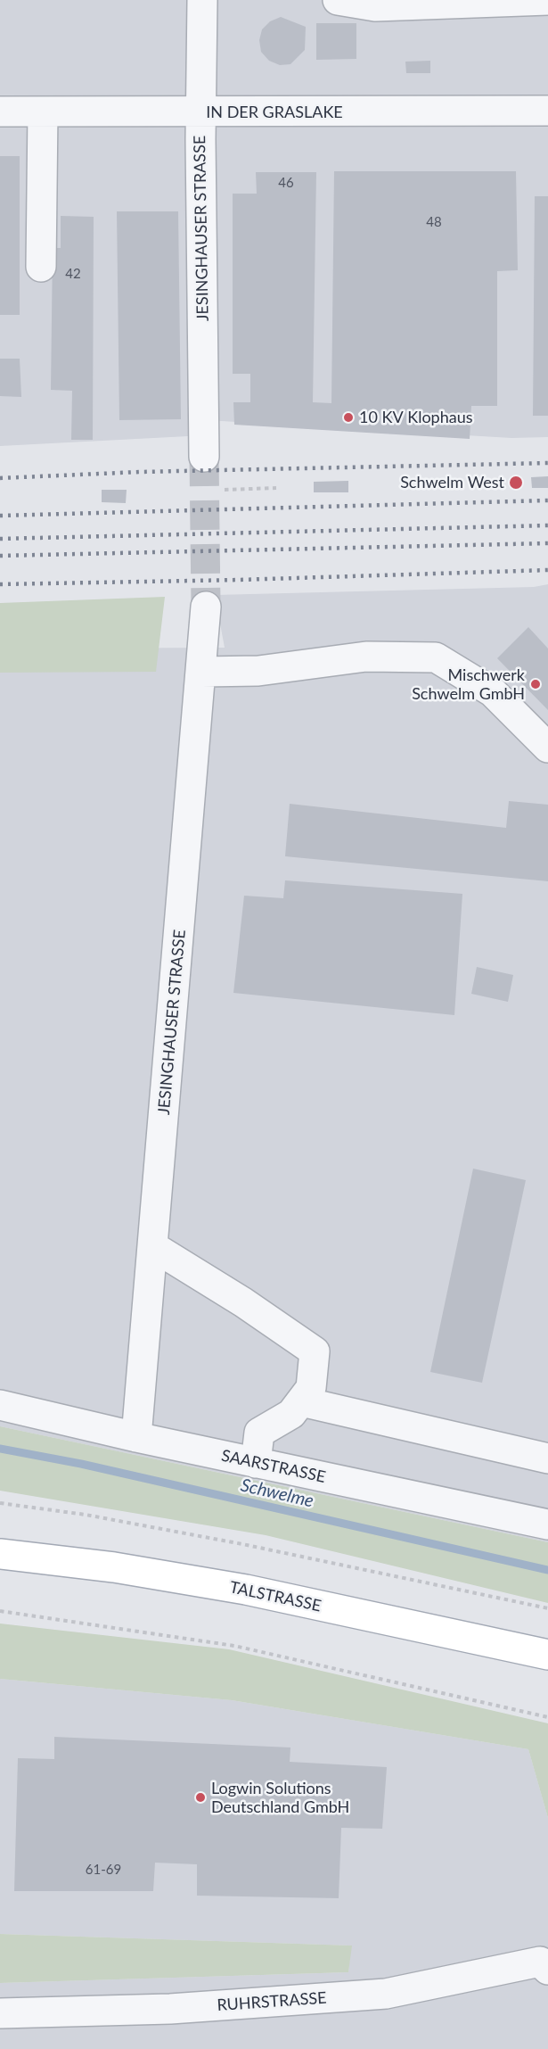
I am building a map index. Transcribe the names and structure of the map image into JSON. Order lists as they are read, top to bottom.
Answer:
{
  "streets": {
    "main road": ["TALSTRASSE"],
    "street": [
      "IN DER GRASLAKE",
      "JESINGHAUSER STRASSE",
      "SAARSTRASSE",
      "RUHRSTRASSE"
    ]
  },
  "crossings": [
    ["IN DER GRASLAKE", "JESINGHAUSER STRASSE"],
    ["JESINGHAUSER STRASSE", "SAARSTRASSE"]
  ],
  "water": ["Schwelme"],
  "places": [
    "10 KV Klophaus",
    "Schwelm West",
    "Mischwerk Schwelm GmbH",
    "Logwin Solutions Deutschland GmbH"
  ],
  "house_numbers": [
    "46",
    "48",
    "42",
    "61-69"
  ]
}
